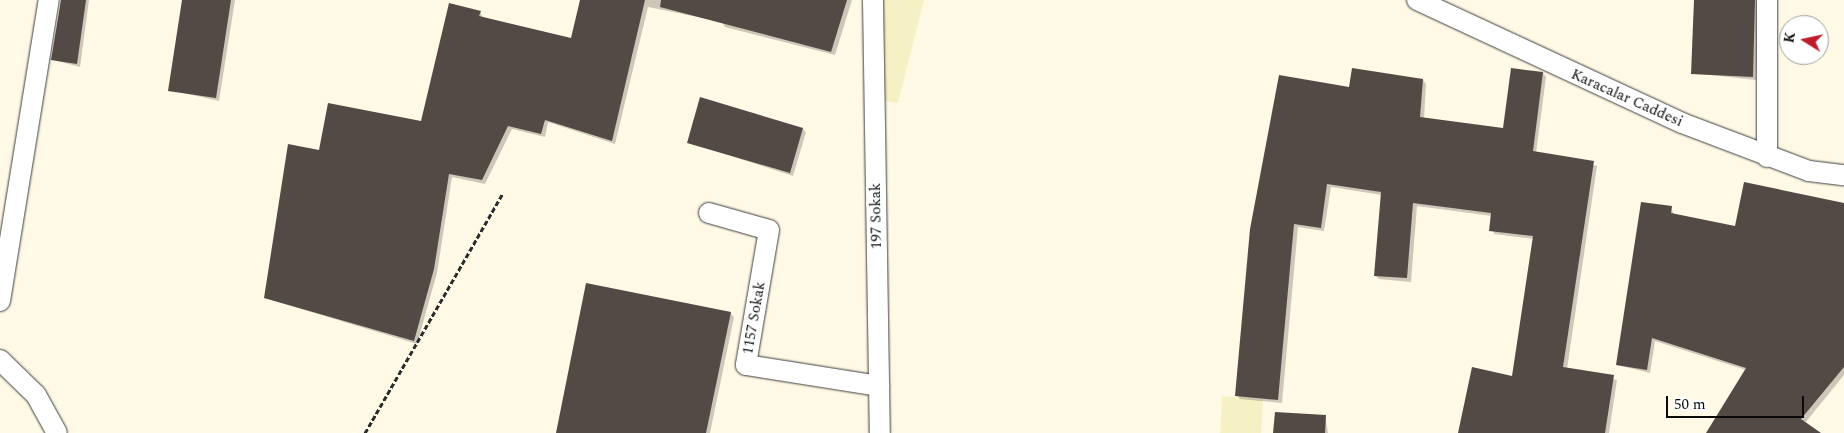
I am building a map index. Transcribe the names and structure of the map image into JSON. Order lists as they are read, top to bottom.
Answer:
{
  "streets": {
    "street": ["Karacalar Caddesi", "197 Sokak", "1157 Sokak"]
  },
  "crossings": [
    ["197 Sokak", "1157 Sokak"]
  ],
  "scale_bar": "50 m",
  "north": "left"
}
